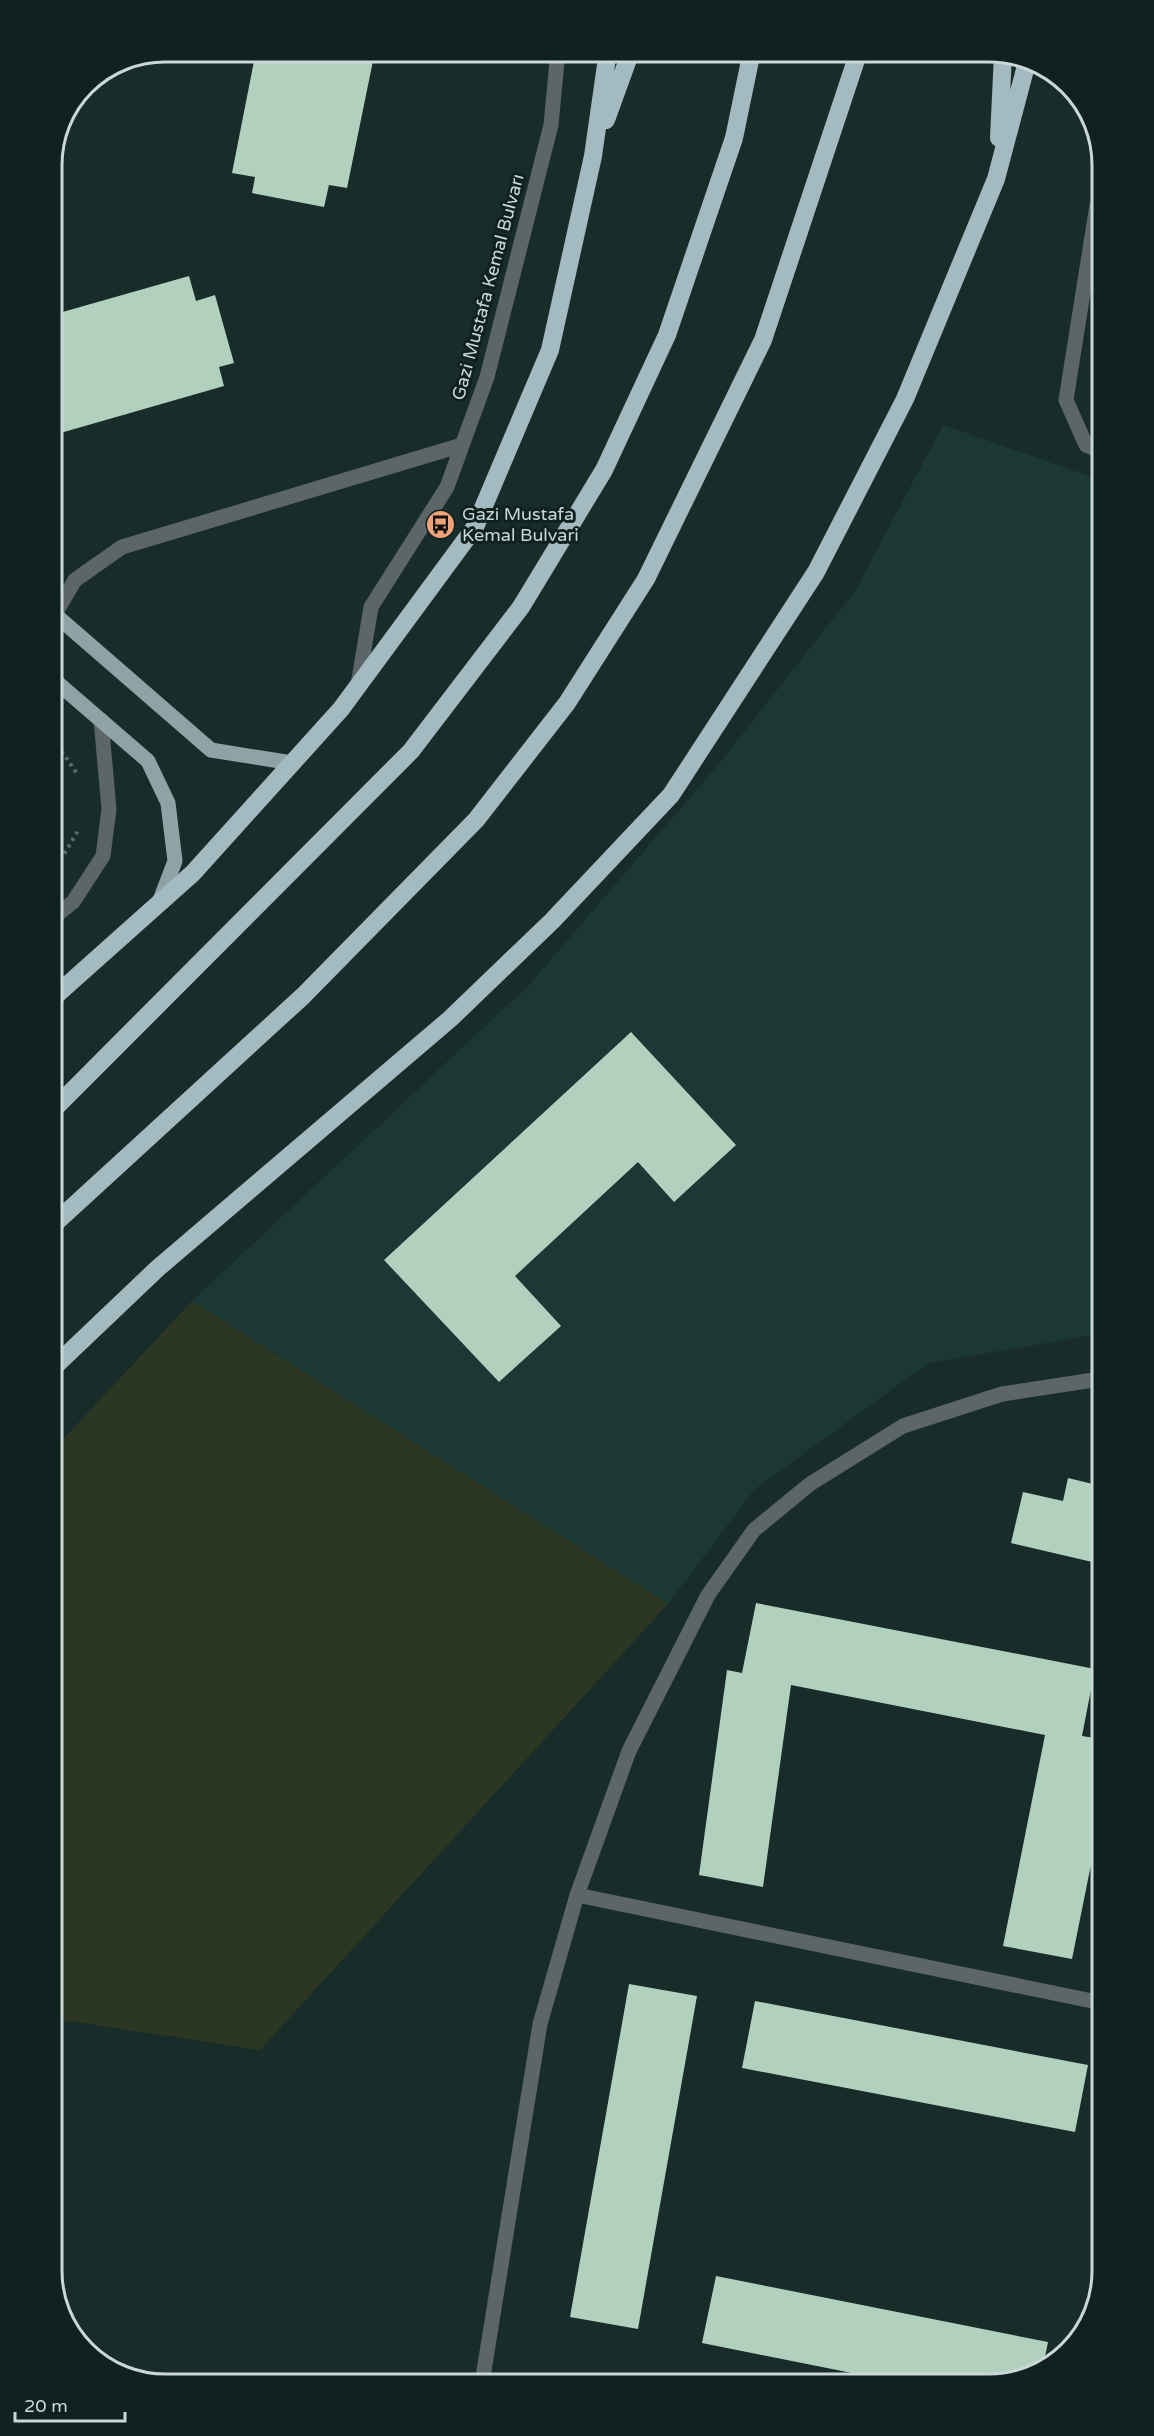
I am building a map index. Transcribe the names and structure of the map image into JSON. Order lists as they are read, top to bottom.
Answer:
{
  "streets": {
    "street": ["Gazi Mustafa Kemal Bulvarı"]
  },
  "places": {
    "bus stop": ["Gazi Mustafa Kemal Bulvari"]
  },
  "scale_bar": "20 m"
}
